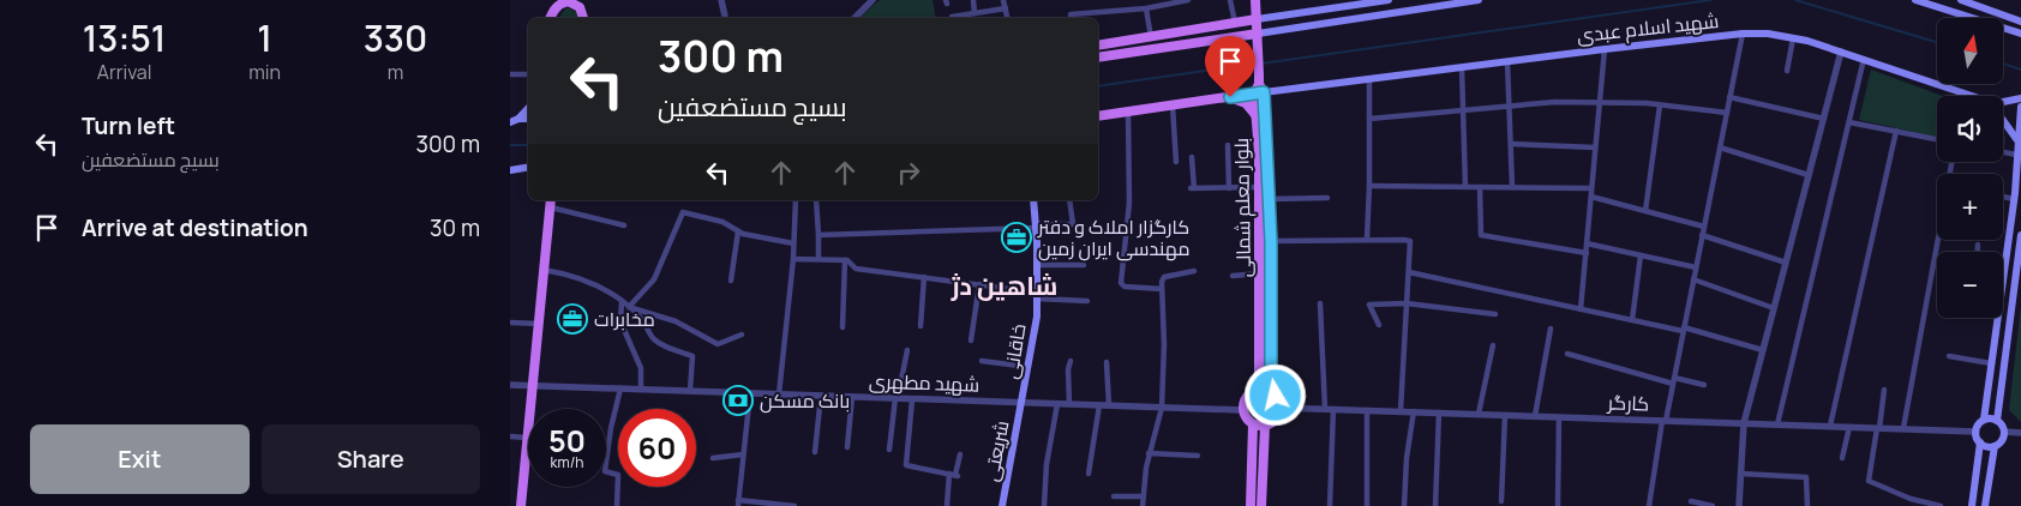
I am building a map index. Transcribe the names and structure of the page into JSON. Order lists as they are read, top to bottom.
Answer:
{
  "streets": {
    "main road": [
      "شهید اسلام عبدی",
      "بلوار معلم شمالی",
      "خاقانی",
      "شریعتی"
    ],
    "street": ["شهید مطهری", "کارگر"]
  },
  "crossings": [
    ["شهید اسلام عبدی", "بلوار معلم شمالی"],
    ["بلوار معلم شمالی", "شهید مطهری"],
    ["بلوار معلم شمالی", "کارگر"],
    ["خاقانی", "شهید مطهری"],
    ["خاقانی", "شریعتی"],
    ["شهید مطهری", "کارگر"],
    ["شهید مطهری", "شریعتی"]
  ],
  "districts": ["شاهین دژ"],
  "places": {
    "office": ["کارگزار املاک و دفتر مهندسی ایران زمین", "مخابرات"],
    "bank": ["بانک مسکن"]
  },
  "north": "top",
  "page": {
    "eta": [
      "13:51",
      "Arrival",
      "1",
      "min",
      "330",
      "m"
    ],
    "map_buttons": ["+", "−"],
    "turn": ["300 m", "بسیج مستضعفین"],
    "list": [
      {
        "name": "Turn left",
        "note": "بسیج مستضعفین",
        "value": "300 m"
      },
      {
        "name": "Arrive at destination",
        "value": "30 m"
      }
    ],
    "speed": "50 km/h",
    "limit": "60",
    "buttons": ["Exit", "Share"]
  }
}
